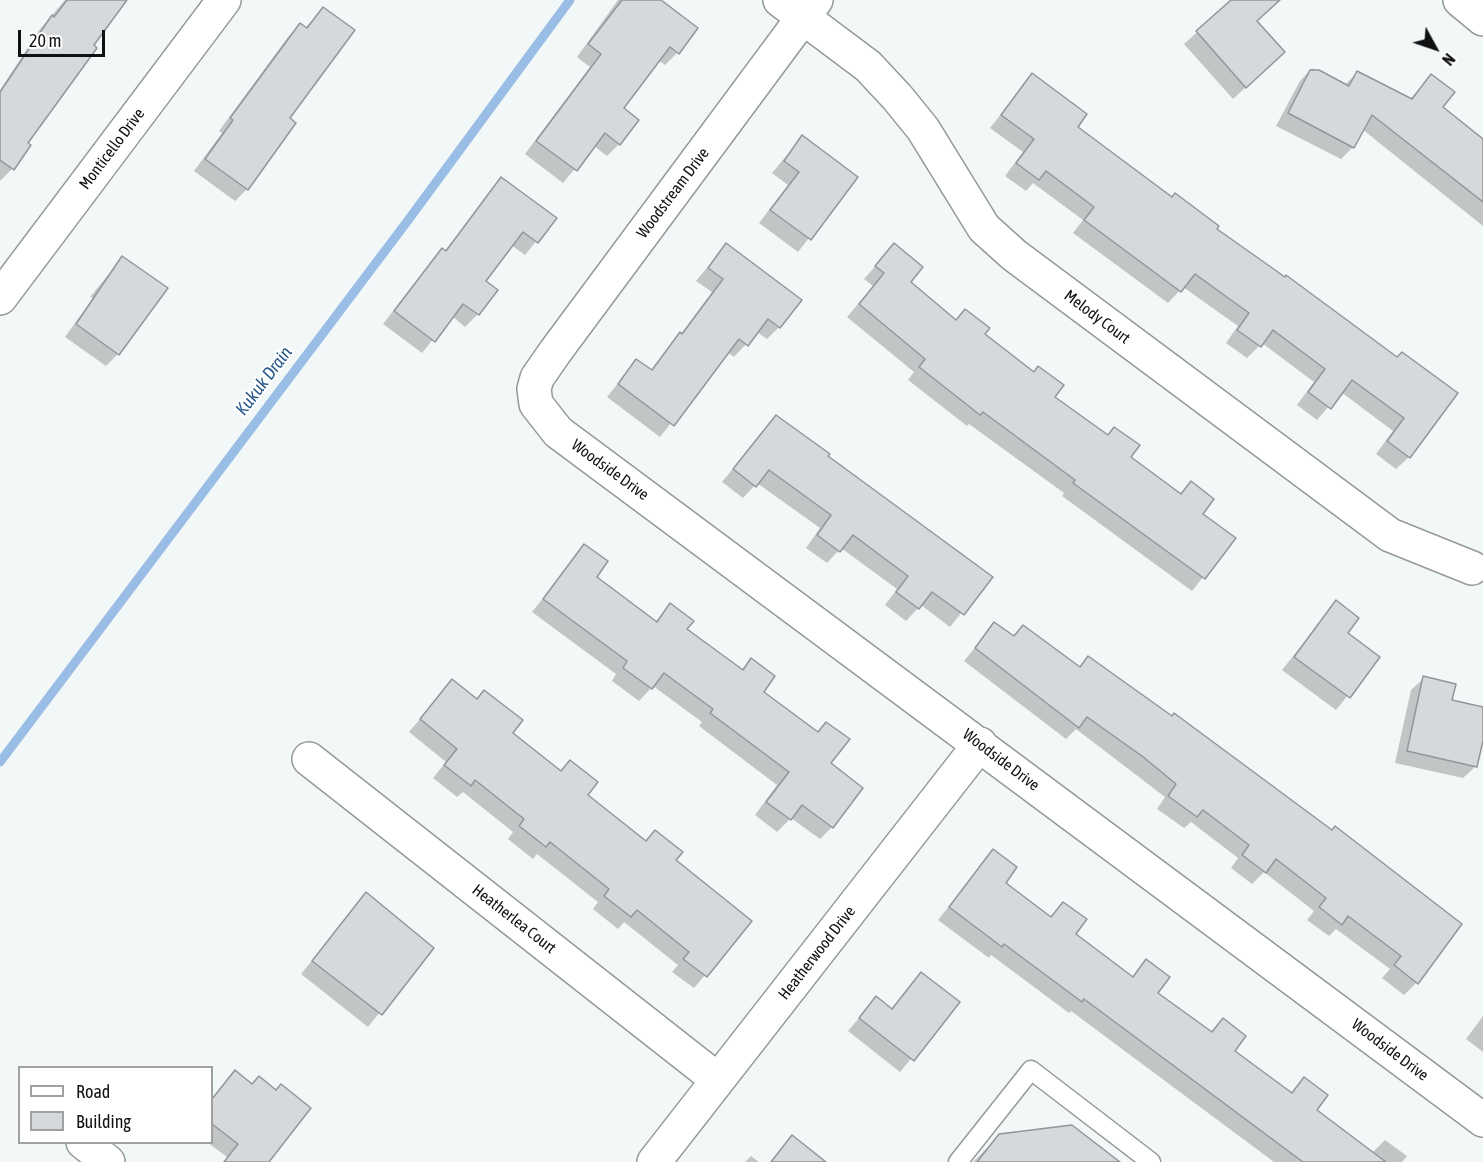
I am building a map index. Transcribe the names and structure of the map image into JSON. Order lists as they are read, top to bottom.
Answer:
{
  "streets": {
    "street": [
      "Monticello Drive",
      "Woodstream Drive",
      "Melody Court",
      "Woodside Drive",
      "Heatherlea Court",
      "Heatherwood Drive"
    ]
  },
  "crossings": [
    ["Woodstream Drive", "Melody Court"],
    ["Woodstream Drive", "Woodside Drive"],
    ["Woodside Drive", "Heatherwood Drive"],
    ["Heatherlea Court", "Heatherwood Drive"]
  ],
  "water": ["Kukuk Drain"],
  "legend": ["Road", "Building"],
  "scale_bar": "20 m",
  "north": "bottom right"
}
